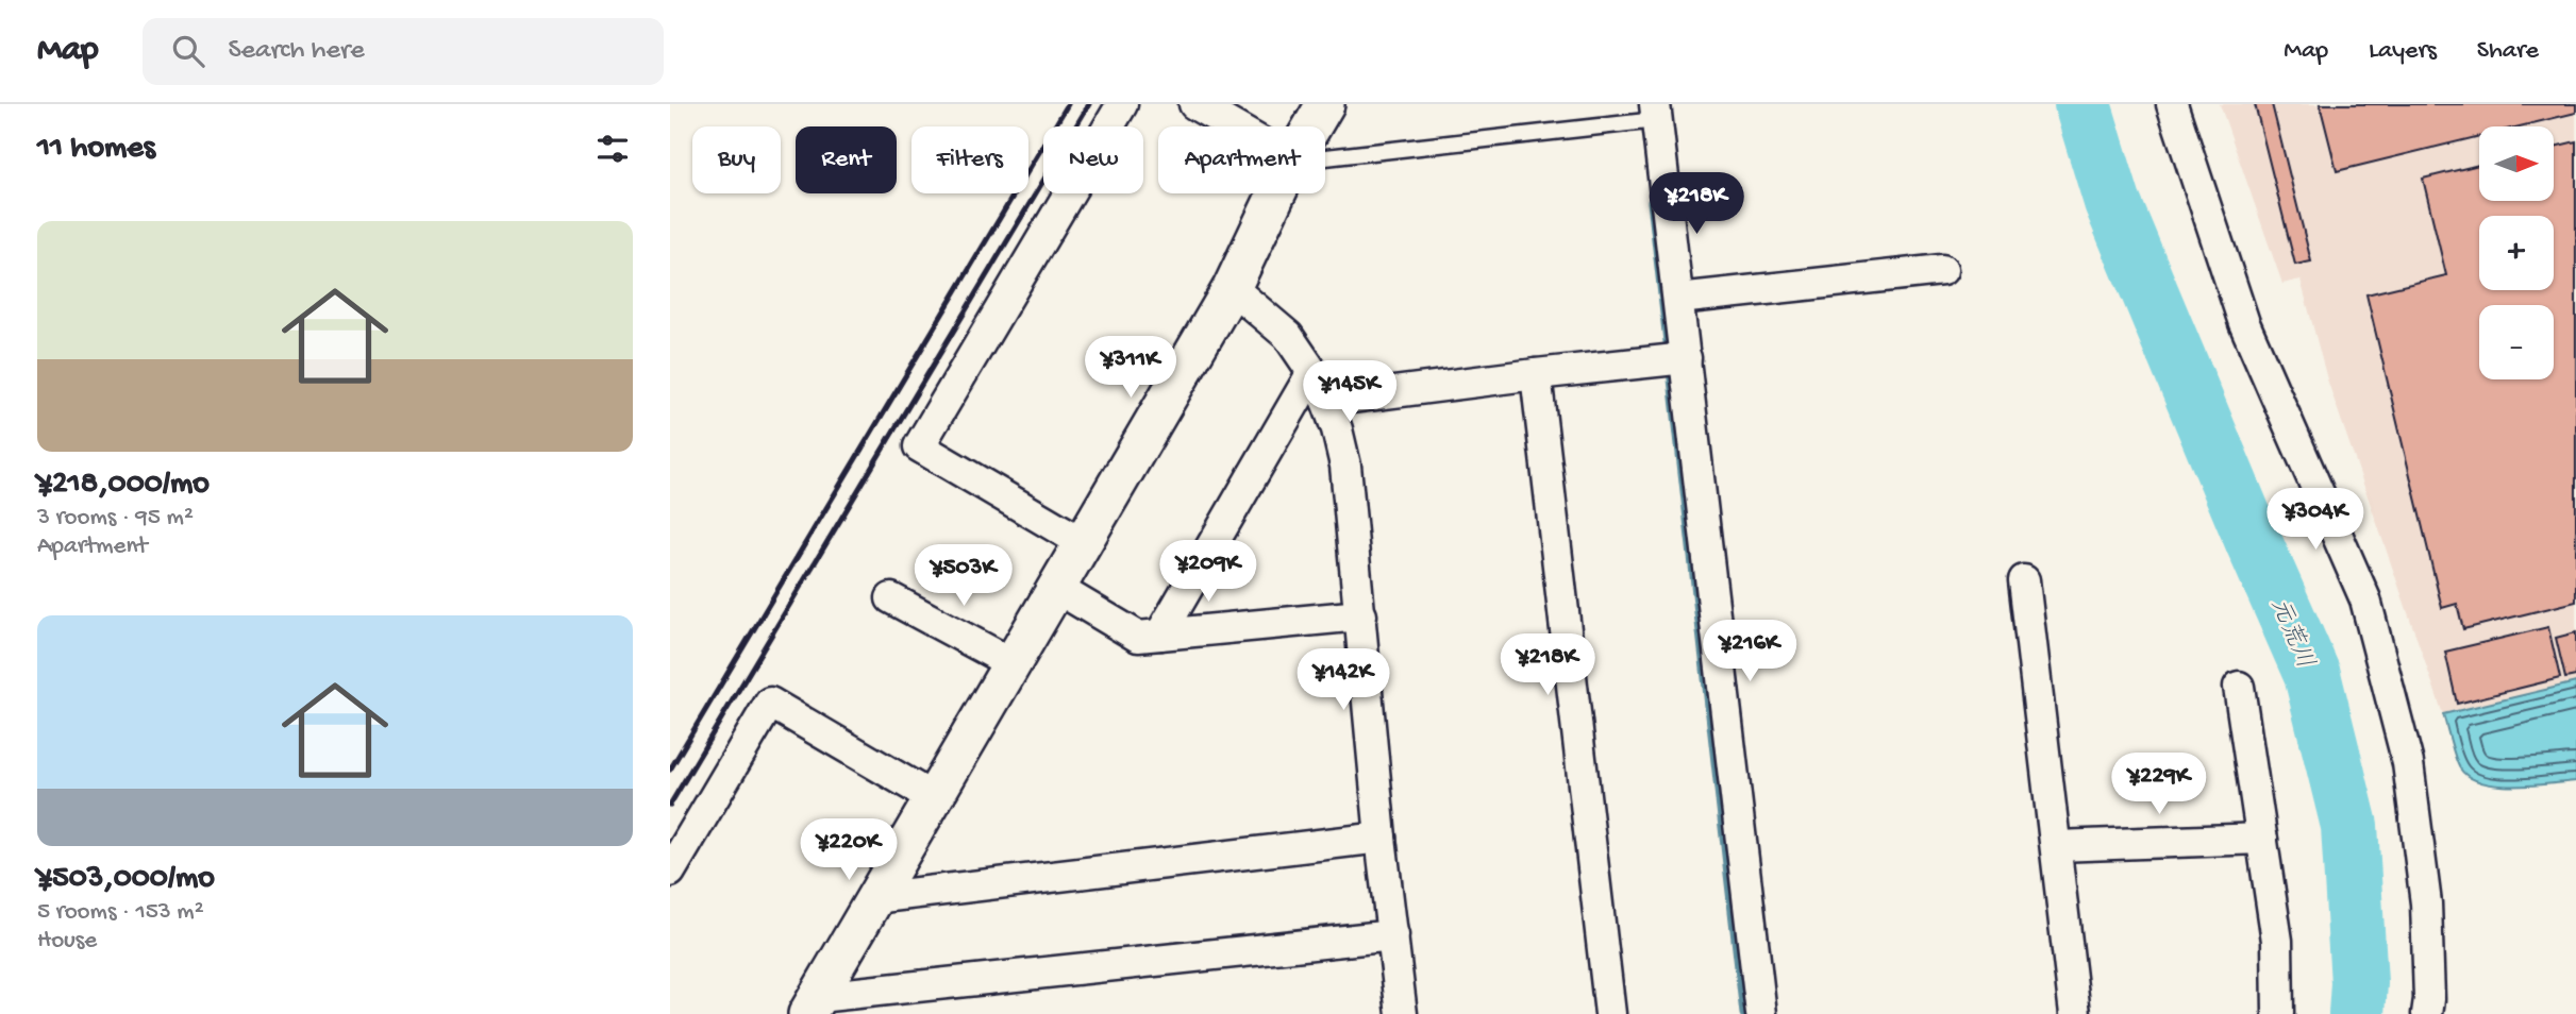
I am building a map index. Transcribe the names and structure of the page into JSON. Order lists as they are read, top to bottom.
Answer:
{
  "water": ["元荒川"],
  "north": "right",
  "page": {
    "header": "Map",
    "search": "Search here",
    "nav": ["Map", "Layers", "Share"],
    "heading": "11 homes",
    "map_buttons": ["+", "−"],
    "chip": [
      "Buy",
      "Rent",
      "Filters",
      "New",
      "Apartment"
    ],
    "price": [
      "¥218K",
      "¥311K",
      "¥145K",
      "¥304K",
      "¥209K",
      "¥503K",
      "¥216K",
      "¥218K",
      "¥142K",
      "¥229K",
      "¥220K"
    ],
    "list": [
      {
        "name": "¥218,000/mo",
        "note": "3 rooms · 95 m² · Apartment"
      },
      {
        "name": "¥503,000/mo",
        "note": "5 rooms · 153 m² · House"
      }
    ]
  }
}
